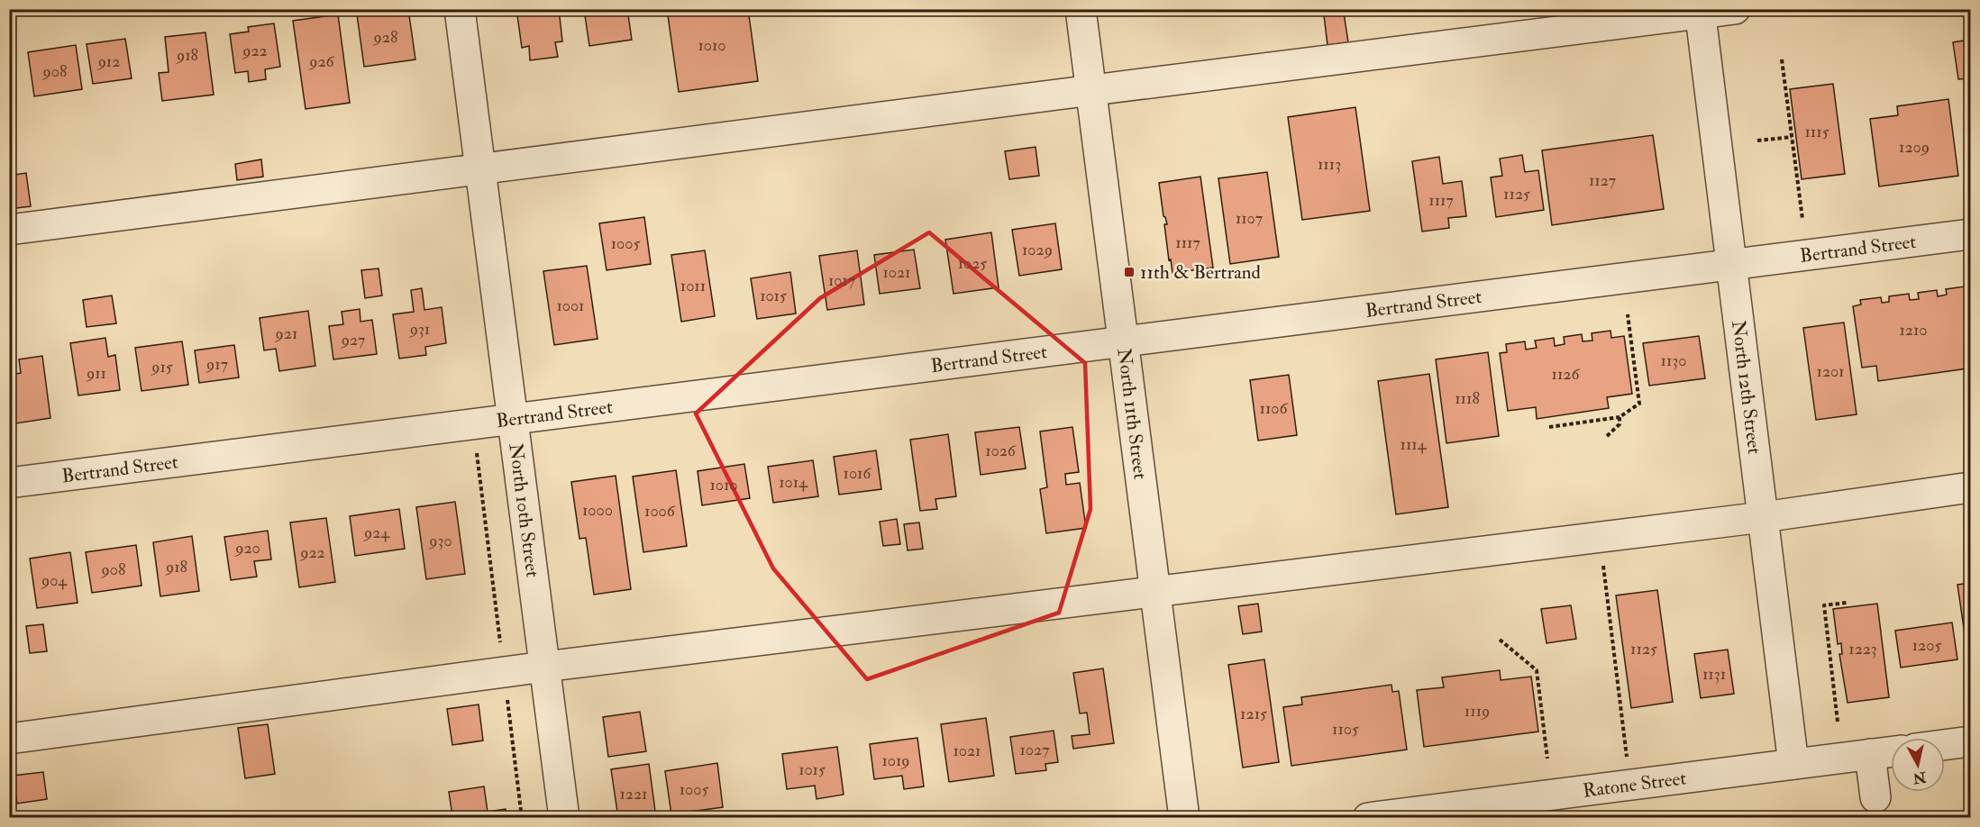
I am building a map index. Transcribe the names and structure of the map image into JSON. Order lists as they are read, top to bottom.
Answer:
{
  "streets": {
    "street": [
      "Bertrand Street",
      "North 12th Street",
      "North 11th Street",
      "North 10th Street",
      "Ratone Street"
    ]
  },
  "crossings": [
    ["Bertrand Street", "North 12th Street"],
    ["Bertrand Street", "North 11th Street"],
    ["Bertrand Street", "North 10th Street"],
    ["North 12th Street", "Ratone Street"]
  ],
  "places": {
    "transit": ["11th & Bertrand"]
  },
  "house_numbers": [
    "928",
    "1010",
    "922",
    "918",
    "912",
    "926",
    "908",
    "1115",
    "1209",
    "1113",
    "1127",
    "1125",
    "1117",
    "1107",
    "1117",
    "1005",
    "1029",
    "1025",
    "1021",
    "1017",
    "1011",
    "1015",
    "1001",
    "931",
    "1210",
    "921",
    "927",
    "1130",
    "917",
    "915",
    "1201",
    "911",
    "1126",
    "1118",
    "1106",
    "1114",
    "1026",
    "1016",
    "1014",
    "1010",
    "1000",
    "1006",
    "924",
    "930",
    "920",
    "922",
    "918",
    "908",
    "904",
    "1205",
    "1125",
    "1223",
    "1131",
    "1119",
    "1215",
    "1105",
    "1027",
    "1021",
    "1019",
    "1015",
    "1005",
    "1221"
  ],
  "north": "bottom"
}
